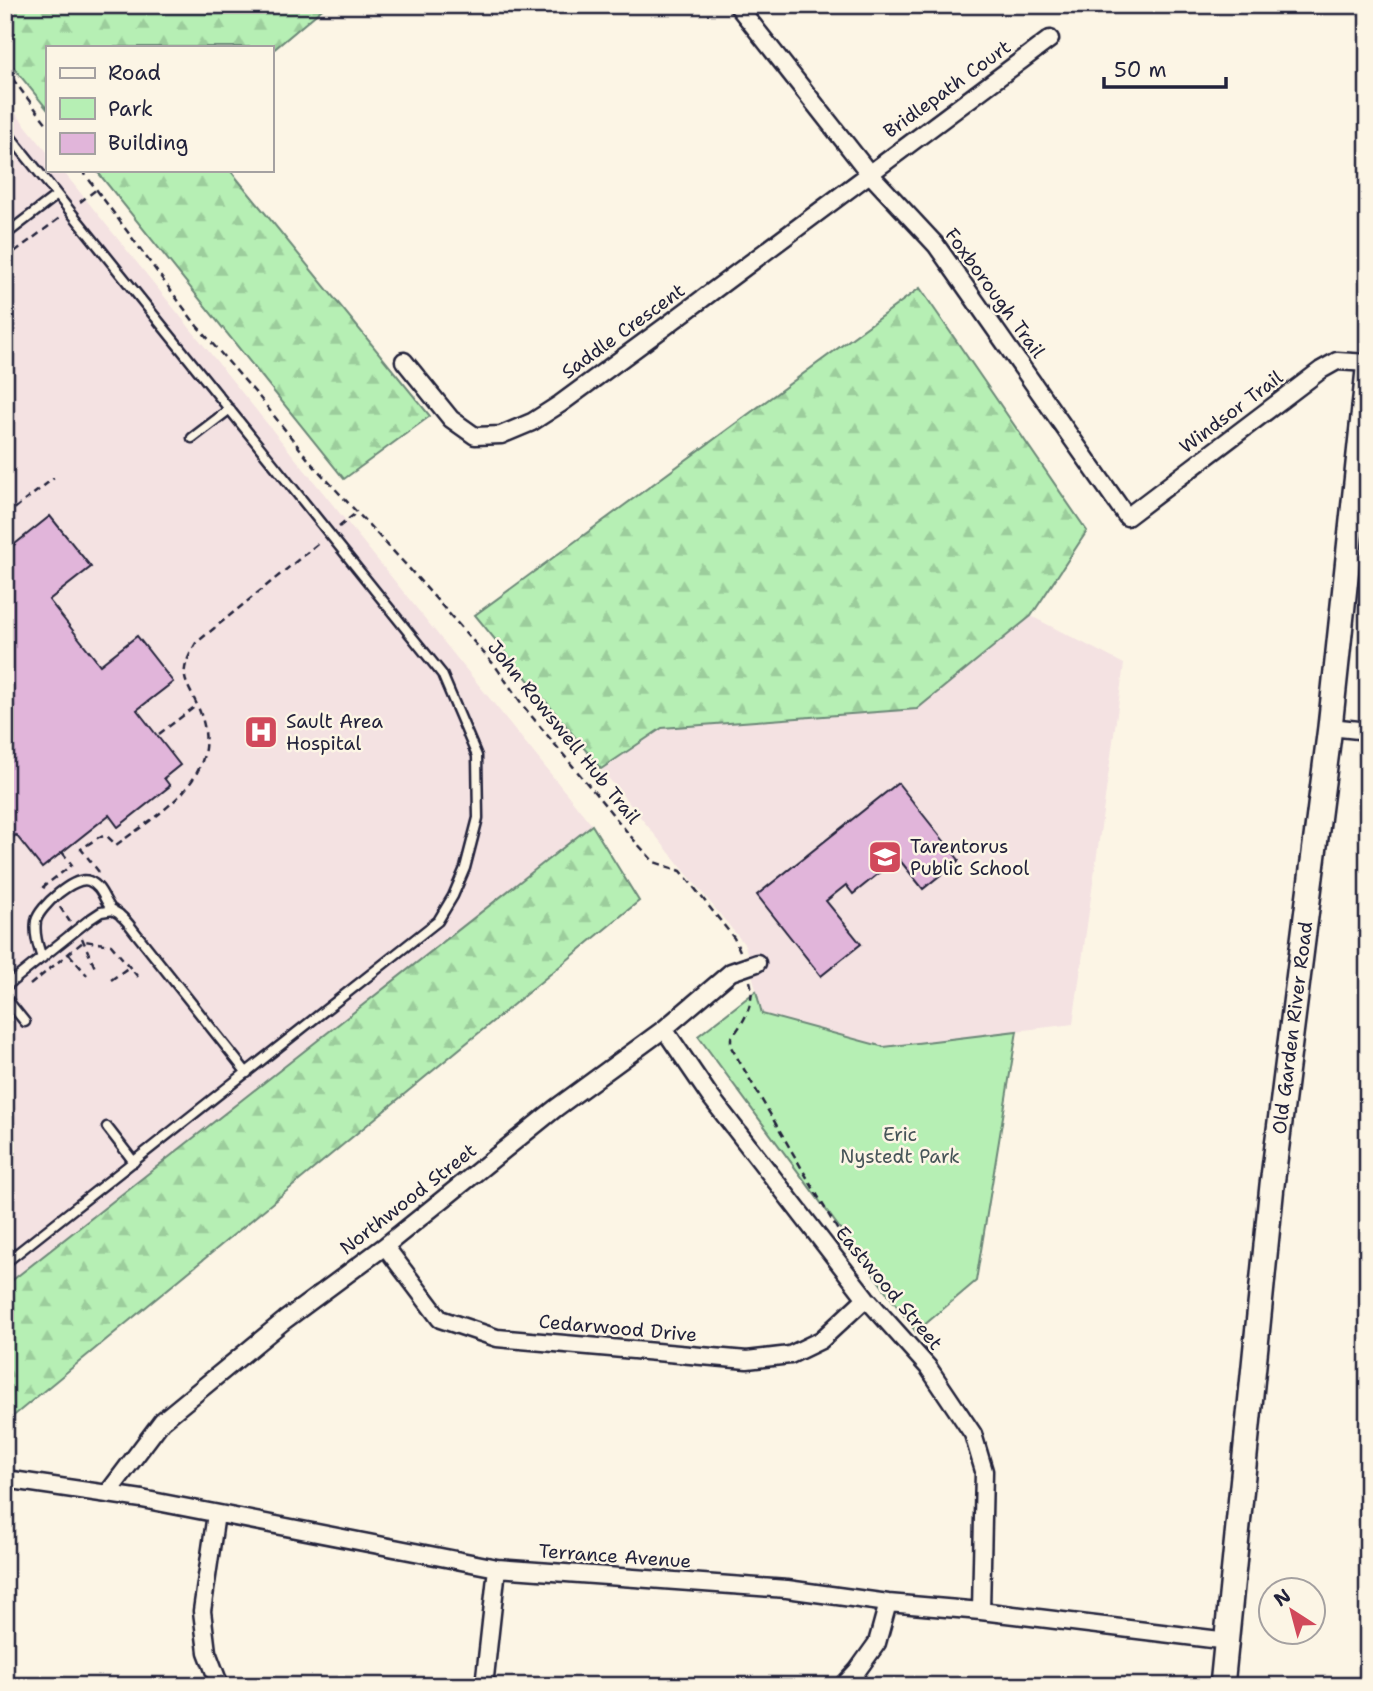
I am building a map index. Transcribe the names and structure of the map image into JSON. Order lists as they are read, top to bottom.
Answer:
{
  "streets": {
    "main road": ["Old Garden River Road"],
    "street": [
      "Bridlepath Court",
      "Foxborough Trail",
      "Saddle Crescent",
      "Windsor Trail",
      "Northwood Street",
      "Eastwood Street",
      "Cedarwood Drive",
      "Terrance Avenue"
    ],
    "path": ["John Rowswell Hub Trail"]
  },
  "crossings": [
    ["Bridlepath Court", "Foxborough Trail"],
    ["Bridlepath Court", "Saddle Crescent"],
    ["Foxborough Trail", "Saddle Crescent"],
    ["Foxborough Trail", "Windsor Trail"],
    ["John Rowswell Hub Trail", "Northwood Street"],
    ["Old Garden River Road", "Terrance Avenue"],
    ["Northwood Street", "Eastwood Street"],
    ["Northwood Street", "Cedarwood Drive"],
    ["Northwood Street", "Terrance Avenue"],
    ["Eastwood Street", "Cedarwood Drive"],
    ["Eastwood Street", "Terrance Avenue"]
  ],
  "parks": ["Eric Nystedt Park"],
  "places": {
    "hospital": ["Sault Area Hospital"],
    "school or university": ["Tarentorus Public School"]
  },
  "legend": ["Road", "Park", "Building"],
  "scale_bar": "50 m",
  "north": "top left"
}
